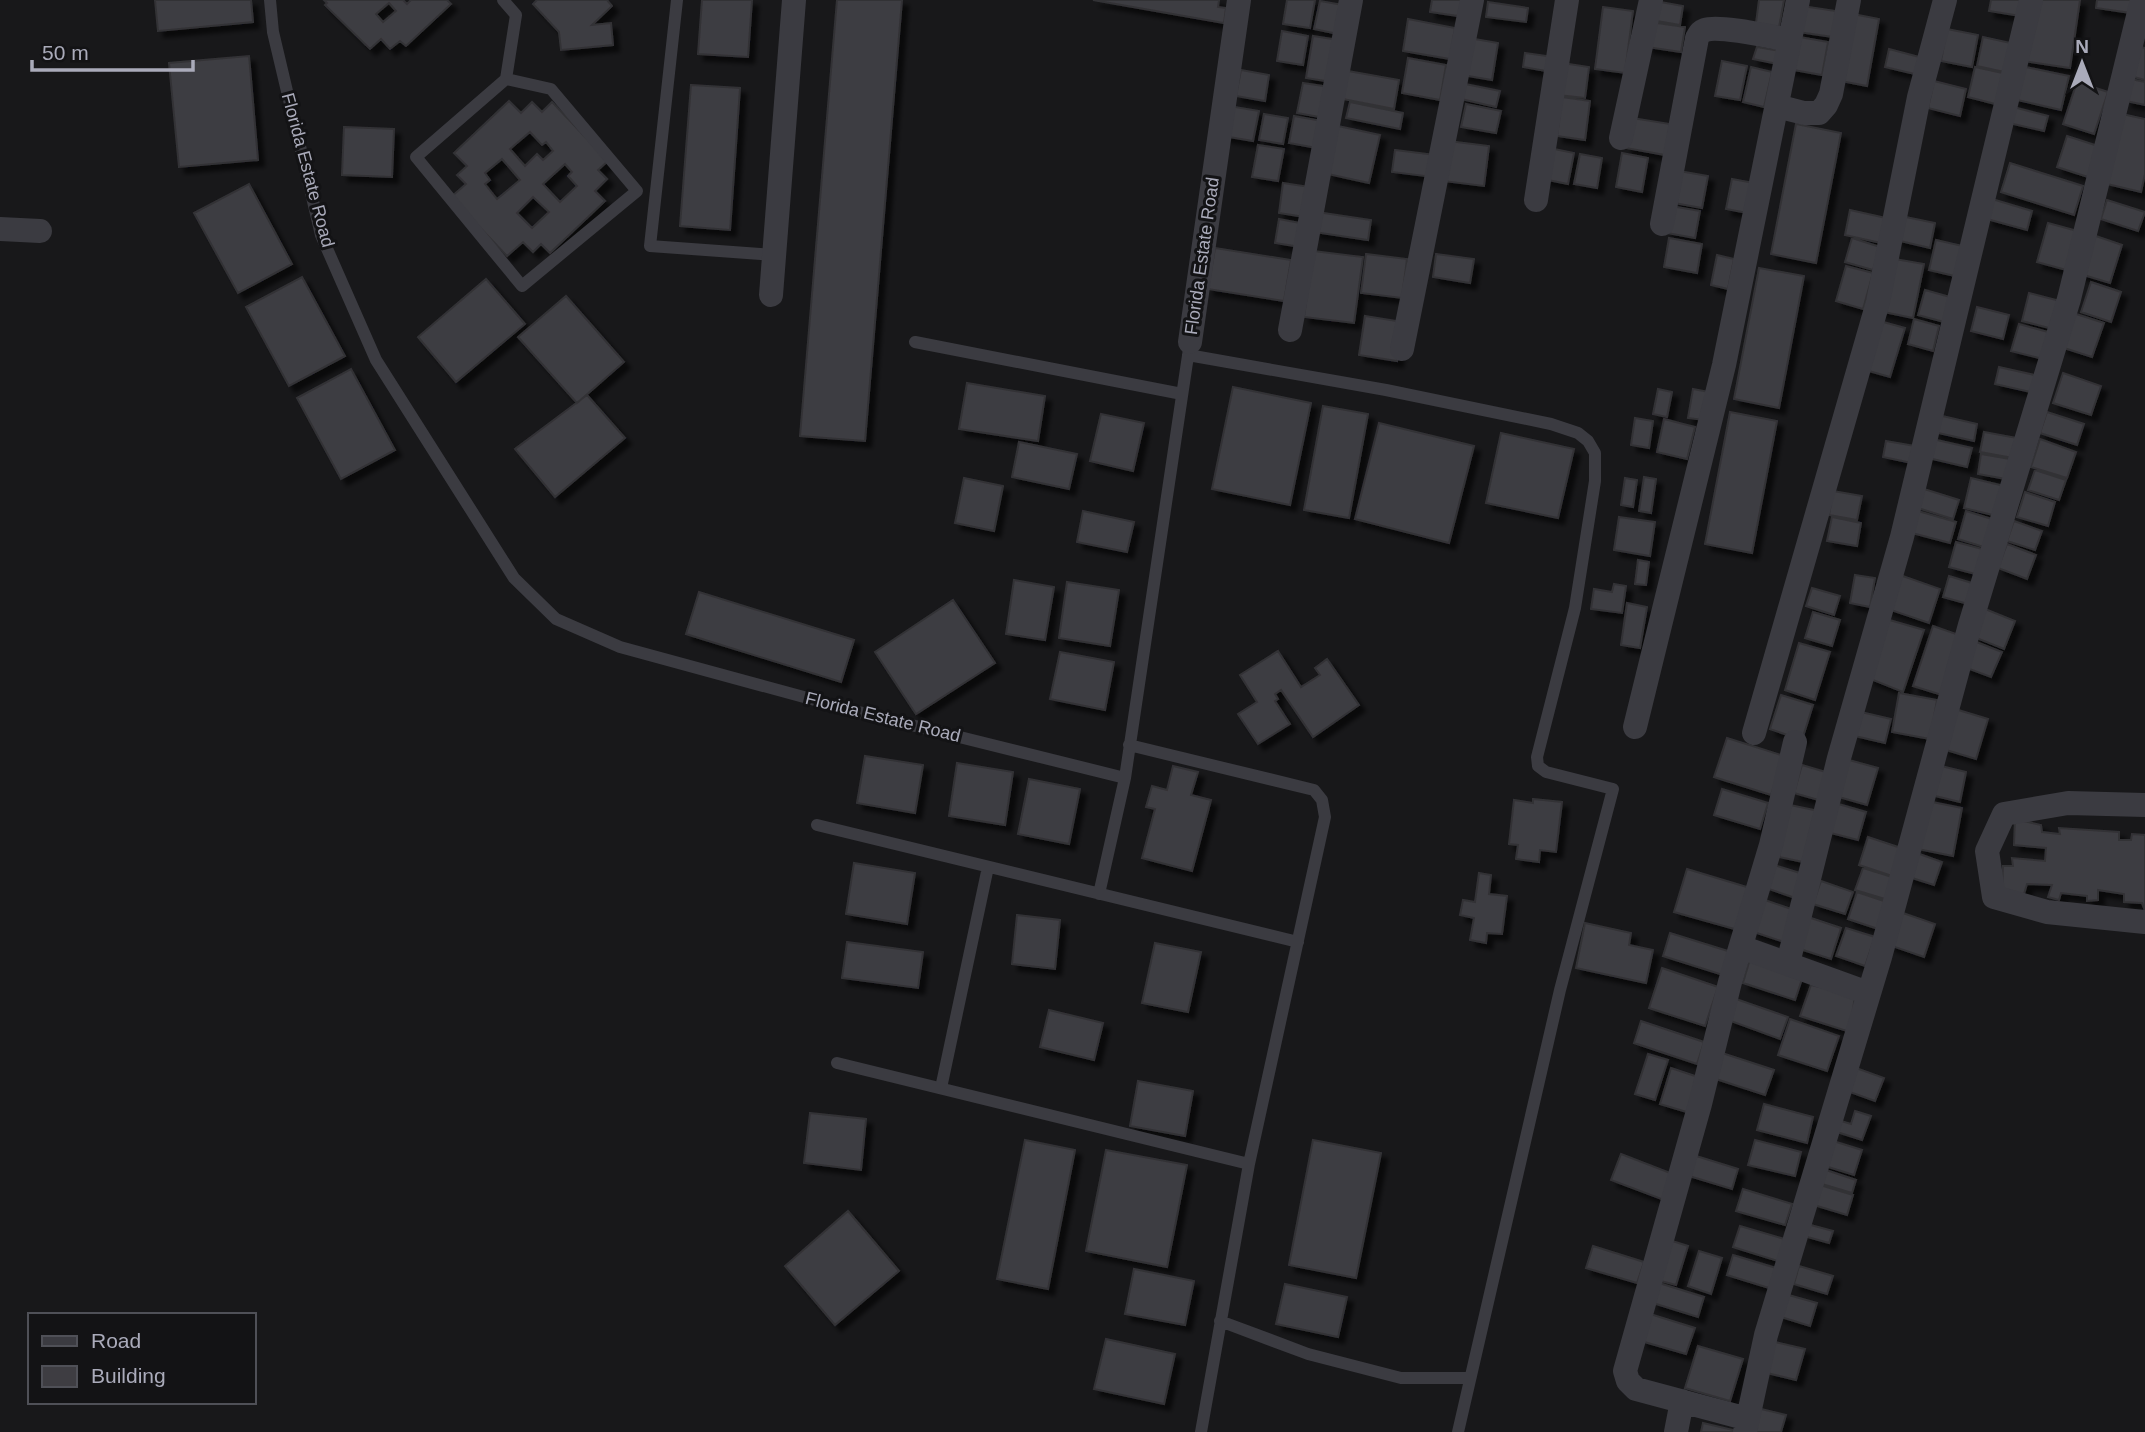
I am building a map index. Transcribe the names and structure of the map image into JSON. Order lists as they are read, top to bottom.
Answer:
{
  "streets": {
    "street": ["Florida Estate Road"]
  },
  "legend": ["Road", "Building"],
  "scale_bar": "50 m",
  "north": "top"
}
